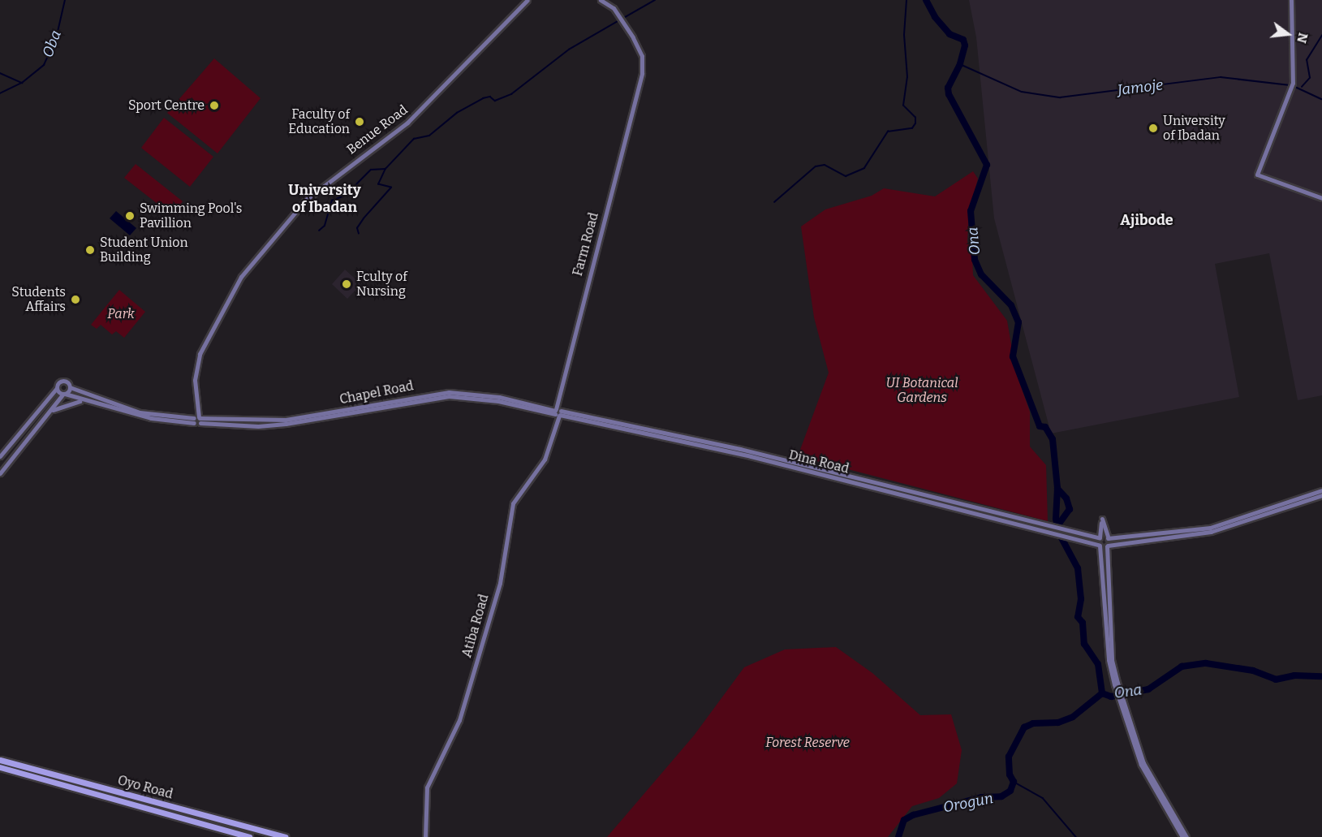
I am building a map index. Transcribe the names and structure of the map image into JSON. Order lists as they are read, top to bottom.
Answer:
{
  "streets": {
    "highway": ["Oyo Road"],
    "street": [
      "Benue Road",
      "Farm Road",
      "Chapel Road",
      "Dina Road",
      "Atiba Road"
    ]
  },
  "crossings": [
    ["Benue Road", "Chapel Road"],
    ["Farm Road", "Chapel Road"],
    ["Farm Road", "Dina Road"],
    ["Farm Road", "Atiba Road"],
    ["Chapel Road", "Dina Road"],
    ["Chapel Road", "Atiba Road"],
    ["Dina Road", "Atiba Road"]
  ],
  "districts": ["University of Ibadan", "Ajibode"],
  "water": [
    "Oba",
    "Jamoje",
    "Ona",
    "Orogun"
  ],
  "parks": ["Park", "UI Botanical Gardens", "Forest Reserve"],
  "places": [
    "Sport Centre",
    "Faculty of Education",
    "University of Ibadan",
    "Swimming Pool's Pavillion",
    "Student Union Building",
    "Fculty of Nursing",
    "Students Affairs"
  ],
  "north": "right"
}
